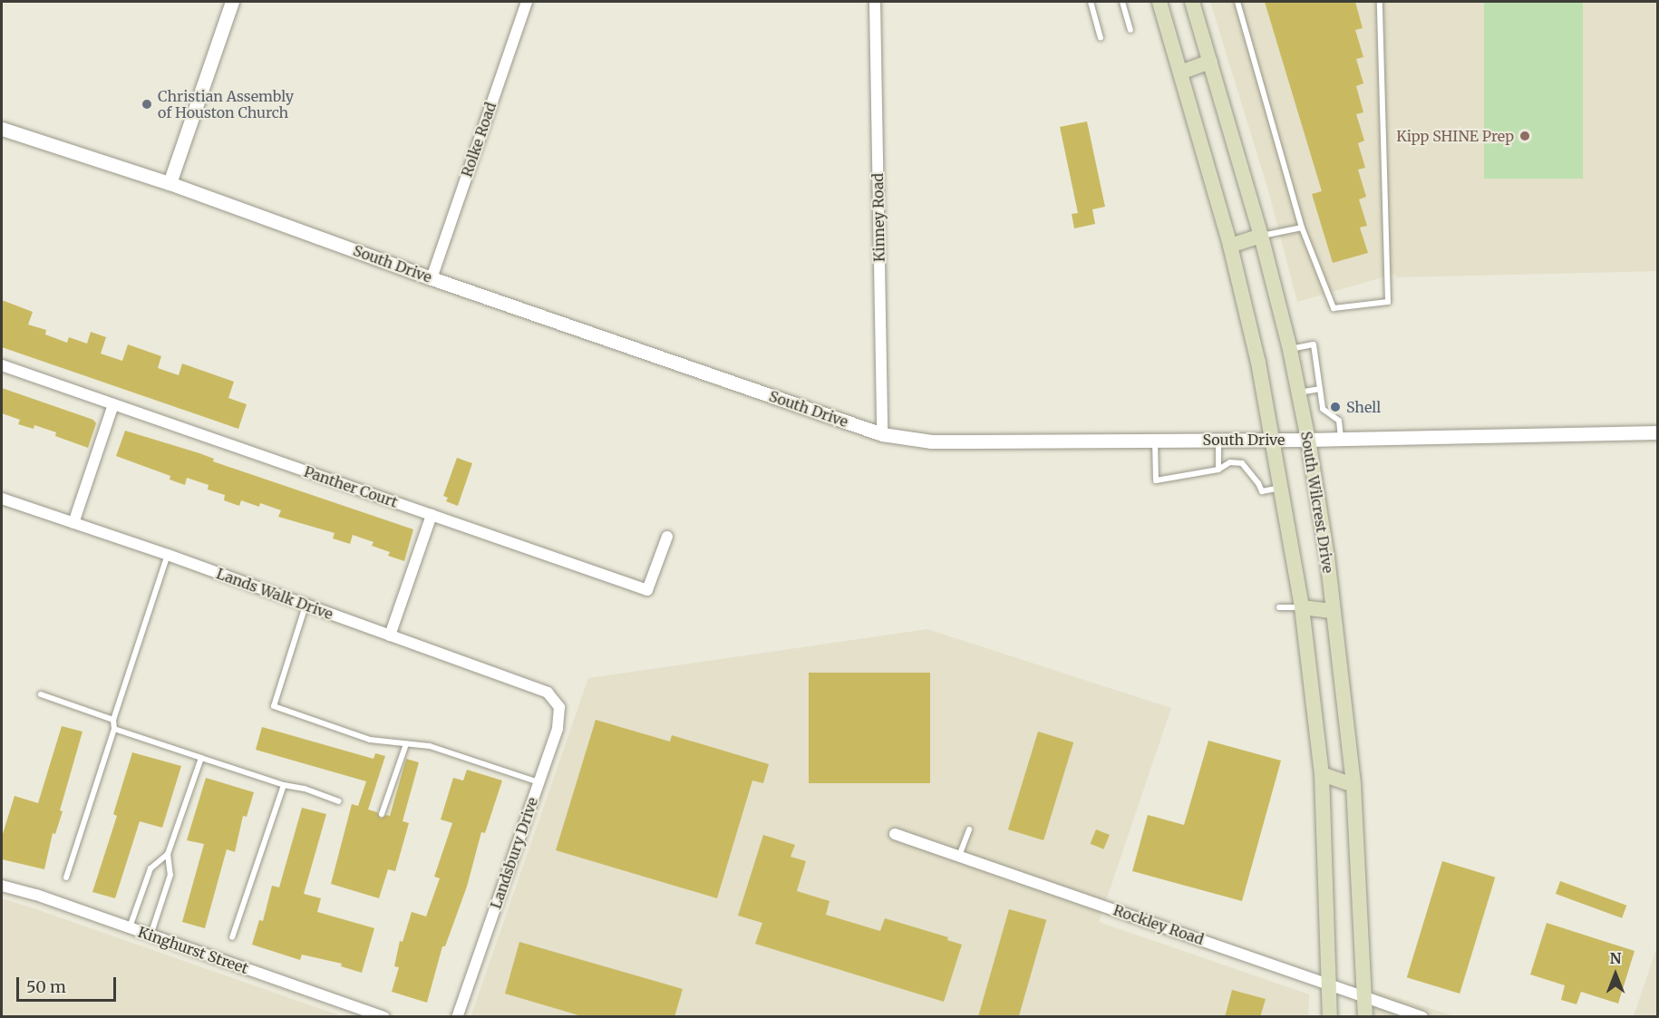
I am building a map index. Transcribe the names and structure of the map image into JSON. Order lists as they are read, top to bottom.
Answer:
{
  "streets": {
    "main road": ["South Wilcrest Drive"],
    "street": [
      "Rolke Road",
      "Kinney Road",
      "South Drive",
      "Panther Court",
      "Lands Walk Drive",
      "Landsbury Drive",
      "Rockley Road",
      "Kinghurst Street"
    ]
  },
  "crossings": [
    ["Rolke Road", "South Drive"],
    ["Kinney Road", "South Drive"],
    ["South Drive", "South Wilcrest Drive"],
    ["South Wilcrest Drive", "Rockley Road"],
    ["Lands Walk Drive", "Landsbury Drive"]
  ],
  "places": ["Christian Assembly of Houston Church", "Kipp SHINE Prep", "Shell"],
  "scale_bar": "50 m",
  "north": "top"
}
